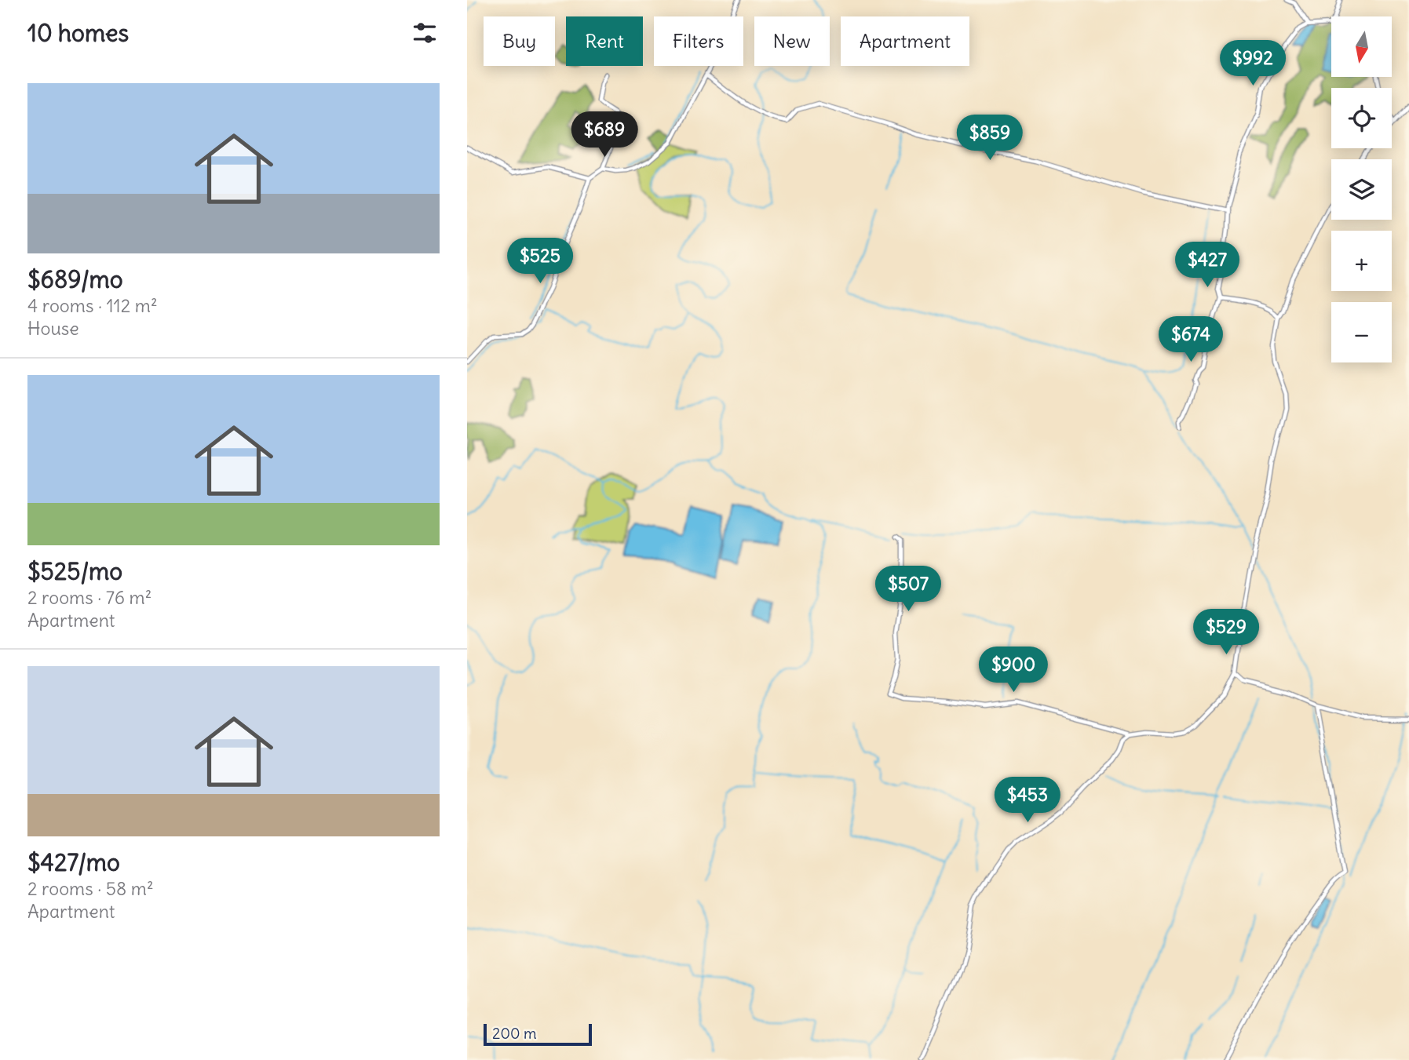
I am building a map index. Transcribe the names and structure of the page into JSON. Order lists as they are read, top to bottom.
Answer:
{
  "scale_bar": "200 m",
  "north": "bottom",
  "page": {
    "heading": "10 homes",
    "map_buttons": ["+", "−"],
    "chip": [
      "Buy",
      "Rent",
      "Filters",
      "New",
      "Apartment"
    ],
    "price": [
      "$992",
      "$689",
      "$859",
      "$525",
      "$427",
      "$674",
      "$507",
      "$529",
      "$900",
      "$453"
    ],
    "list": [
      {
        "name": "$689/mo",
        "note": "4 rooms · 112 m² · House"
      },
      {
        "name": "$525/mo",
        "note": "2 rooms · 76 m² · Apartment"
      },
      {
        "name": "$427/mo",
        "note": "2 rooms · 58 m² · Apartment"
      }
    ],
    "scale": "200 m"
  }
}
